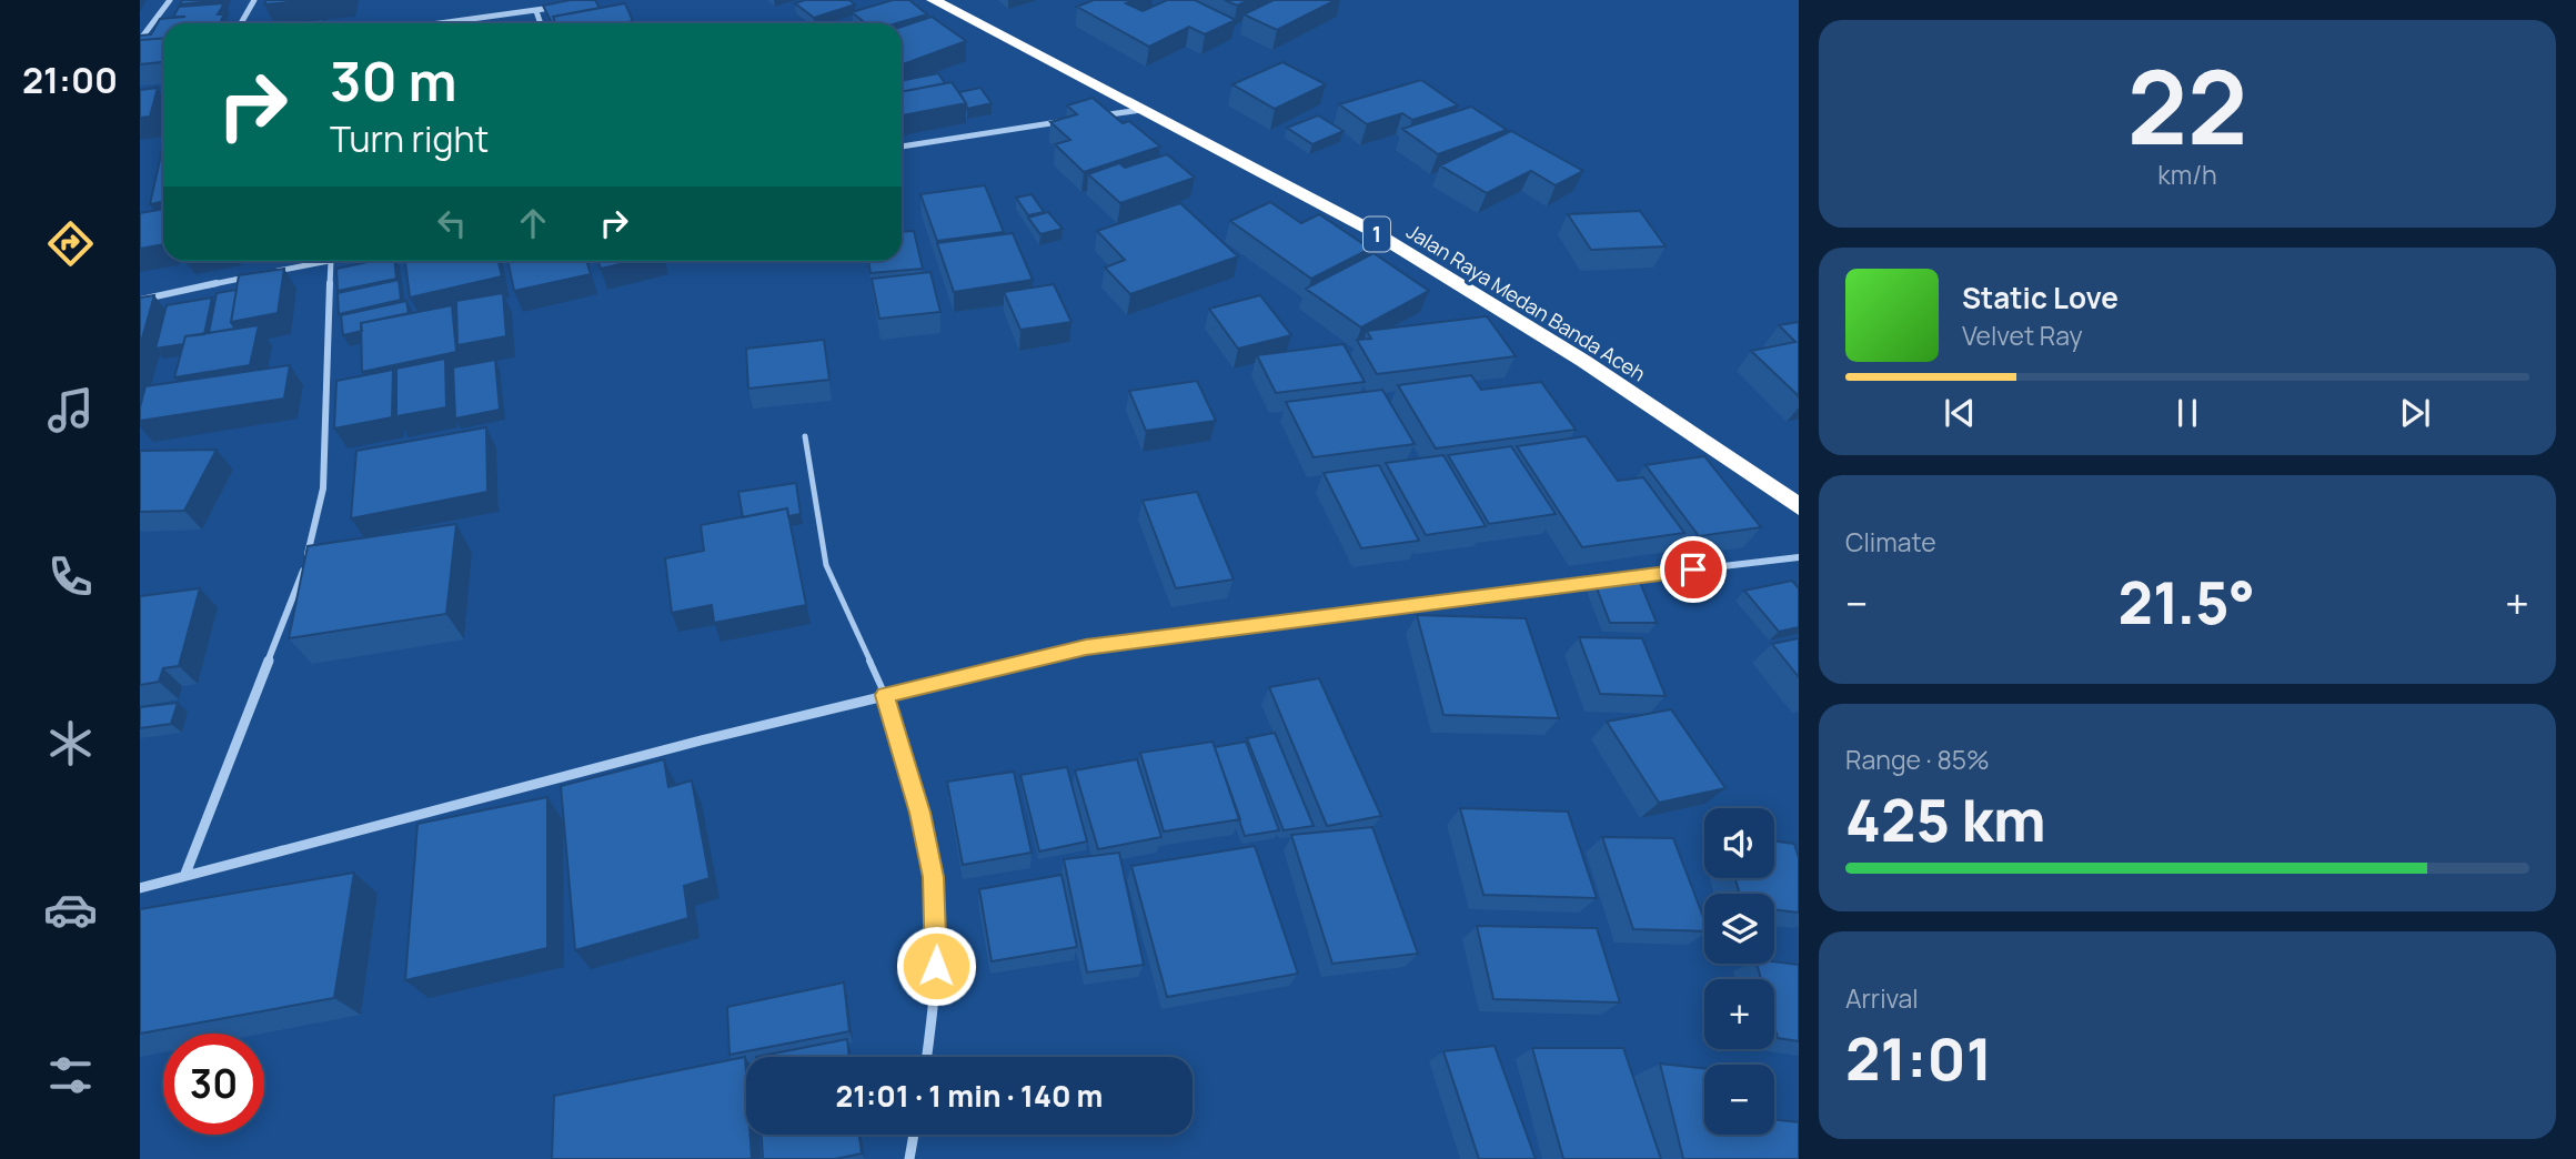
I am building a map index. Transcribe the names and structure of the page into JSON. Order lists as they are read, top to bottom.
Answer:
{
  "streets": {
    "highway": ["1", "Jalan Raya Medan Banda Aceh"]
  },
  "page": {
    "tabs": "21:00",
    "tile": [
      ["22", "km/h"],
      "Climate",
      ["Range · 85%", "425 km"],
      ["Arrival", "21:01"]
    ],
    "turn": ["30 m", "Turn right"],
    "song": ["Static Love", "Velvet Ray"],
    "heat": ["−", "21.5°", "+"],
    "map_buttons": ["+", "−"],
    "limit": "30",
    "trip": "21:01 · 1 min · 140 m"
  }
}
